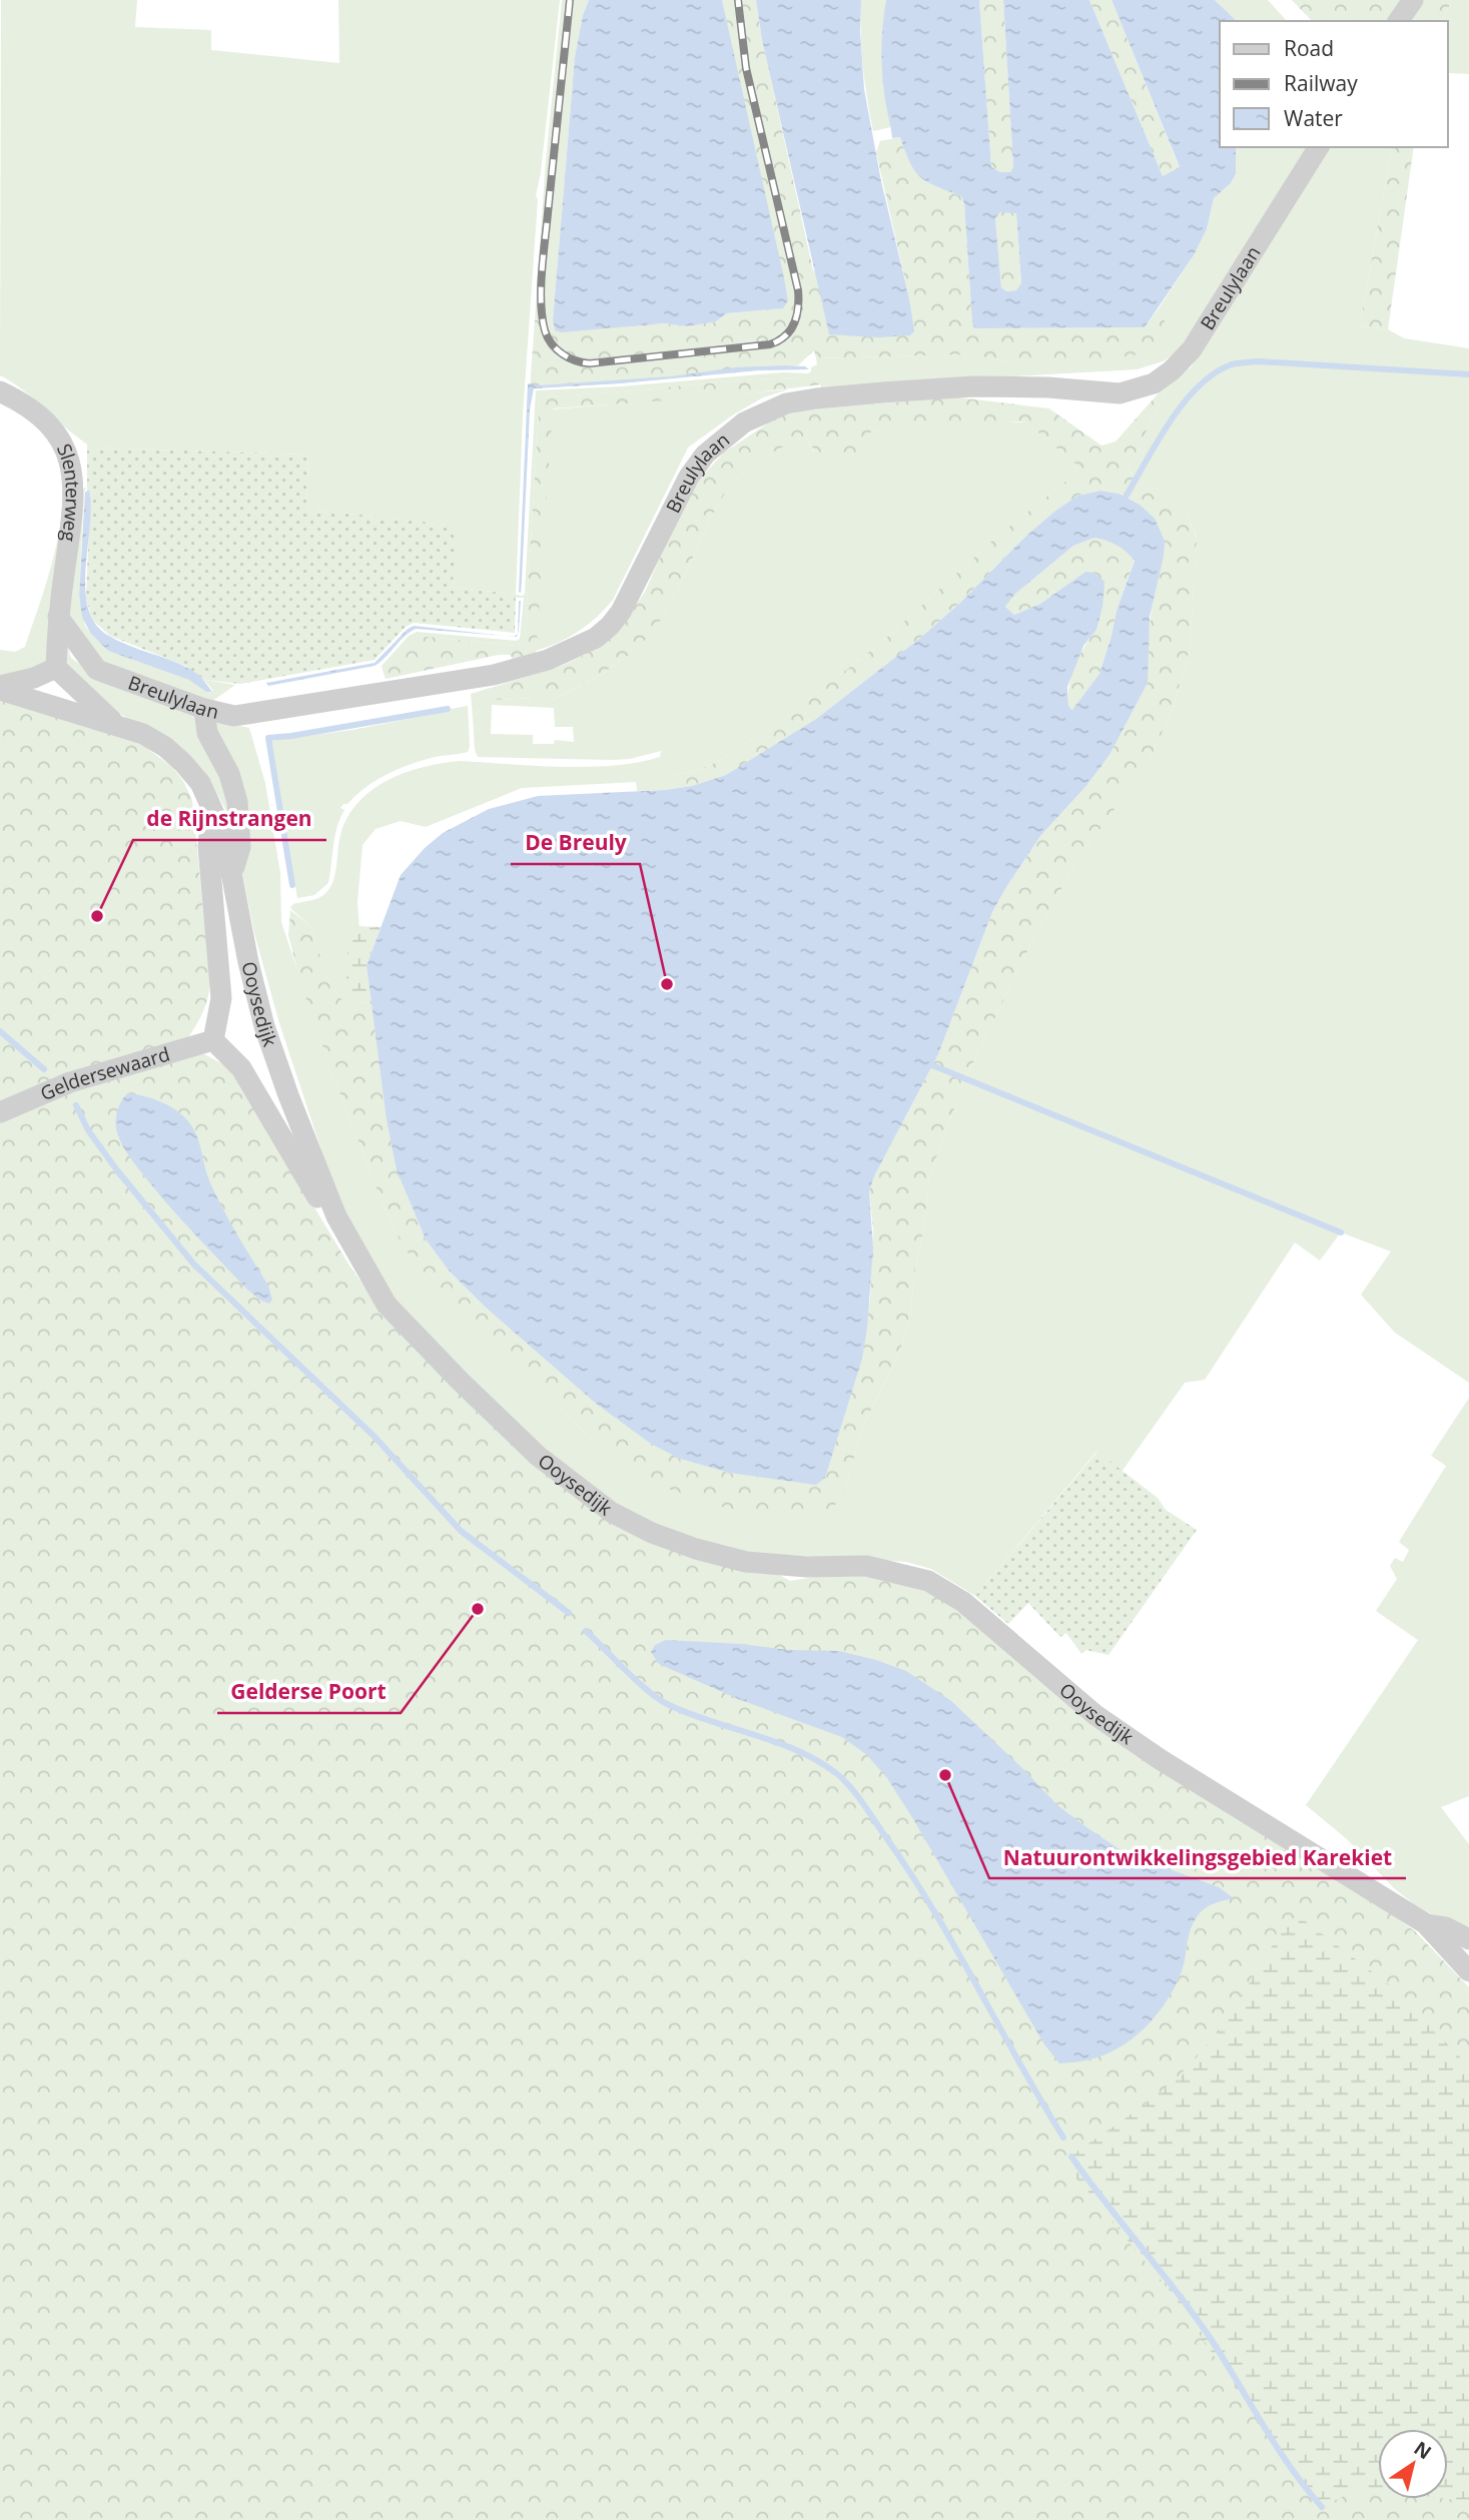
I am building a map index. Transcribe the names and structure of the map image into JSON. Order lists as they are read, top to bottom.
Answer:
{
  "streets": {
    "street": [
      "Breulylaan",
      "Slenterweg",
      "Ooysedijk",
      "Geldersewaard"
    ]
  },
  "crossings": [
    ["Breulylaan", "Slenterweg"]
  ],
  "places": [
    "de Rijnstrangen",
    "De Breuly",
    "Gelderse Poort",
    "Natuurontwikkelingsgebied Karekiet"
  ],
  "legend": ["Road", "Railway", "Water"],
  "north": "top right"
}
